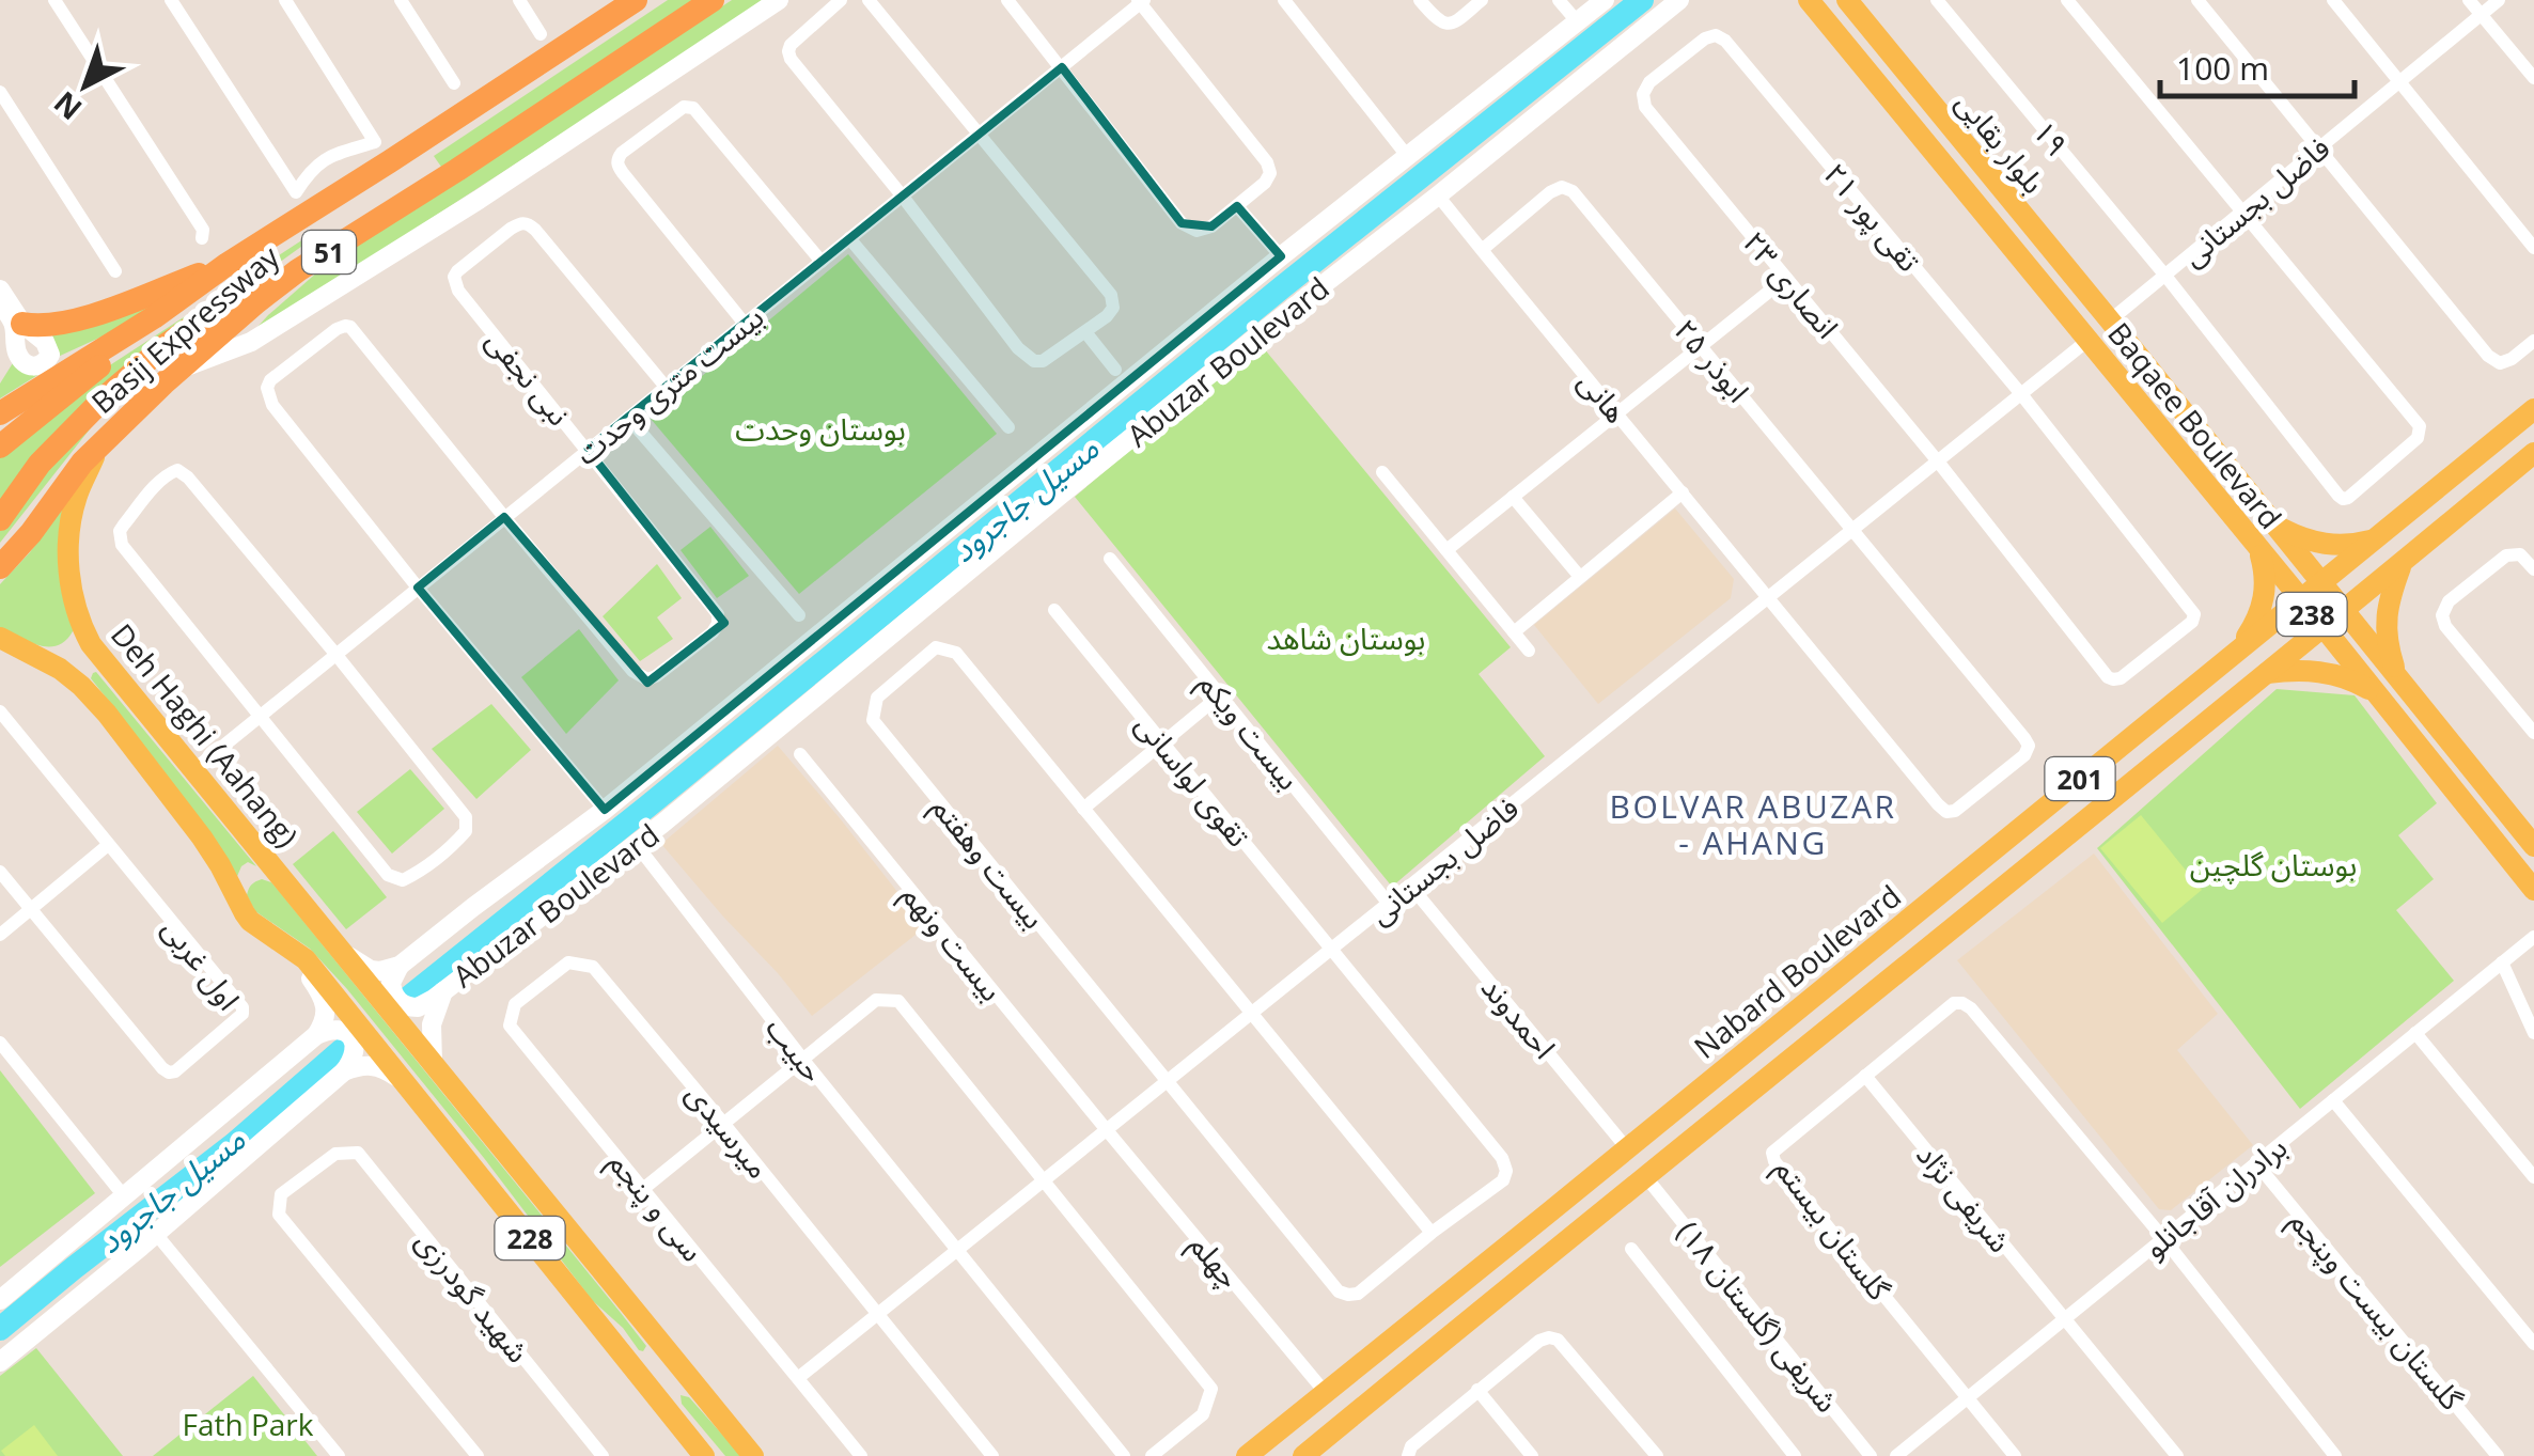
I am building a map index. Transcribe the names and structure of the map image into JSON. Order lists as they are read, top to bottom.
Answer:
{
  "streets": {
    "highway": ["51", "Basij Expressway"],
    "main road": [
      "بلوار بقایی",
      "Abuzar Boulevard",
      "Baqaee Boulevard",
      "238",
      "Deh Haghi (Aahang)",
      "201",
      "Nabard Boulevard",
      "228"
    ],
    "street": [
      "۱۹",
      "فاضل بجستانی",
      "تقی پور ۲۱",
      "انصاری ۲۳",
      "ابوذر ۲۵",
      "نبی نجفی",
      "بیست متری وحدت",
      "هانی",
      "بیست ویکم",
      "تقوی لواسانی",
      "بیست وهفتم",
      "بیست ونهم",
      "اول غربی",
      "احمدوند",
      "حبیب",
      "میرسیدی",
      "برادران آقاجانلو",
      "شریفی نژاد",
      "سی و پنجم",
      "گلستان بیستم",
      "چهلم",
      "شهید گودرزی",
      "گلستان بیست وپنجم",
      "شریفی (گلستان ۱۸)"
    ]
  },
  "crossings": [
    ["۱۹", "فاضل بجستانی"],
    ["بلوار بقایی", "فاضل بجستانی"],
    ["بلوار بقایی", "Baqaee Boulevard"],
    ["فاضل بجستانی", "تقی پور ۲۱"],
    ["فاضل بجستانی", "انصاری ۲۳"],
    ["فاضل بجستانی", "ابوذر ۲۵"],
    ["فاضل بجستانی", "هانی"],
    ["فاضل بجستانی", "Baqaee Boulevard"],
    ["فاضل بجستانی", "بیست ویکم"],
    ["فاضل بجستانی", "تقوی لواسانی"],
    ["فاضل بجستانی", "بیست وهفتم"],
    ["فاضل بجستانی", "بیست ونهم"],
    ["فاضل بجستانی", "احمدوند"],
    ["فاضل بجستانی", "حبیب"],
    ["فاضل بجستانی", "میرسیدی"],
    ["فاضل بجستانی", "سی و پنجم"],
    ["فاضل بجستانی", "چهلم"],
    ["تقی پور ۲۱", "انصاری ۲۳"],
    ["Basij Expressway", "Deh Haghi (Aahang)"],
    ["ابوذر ۲۵", "هانی"],
    ["Abuzar Boulevard", "هانی"],
    ["Abuzar Boulevard", "حبیب"],
    ["نبی نجفی", "بیست متری وحدت"],
    ["بیست متری وحدت", "Deh Haghi (Aahang)"],
    ["Baqaee Boulevard", "201"],
    ["Baqaee Boulevard", "Nabard Boulevard"],
    ["Deh Haghi (Aahang)", "228"],
    ["201", "شریفی (گلستان ۱۸)"],
    ["بیست ونهم", "چهلم"],
    ["Nabard Boulevard", "احمدوند"],
    ["Nabard Boulevard", "چهلم"],
    ["میرسیدی", "سی و پنجم"],
    ["برادران آقاجانلو", "شریفی نژاد"],
    ["برادران آقاجانلو", "گلستان بیستم"],
    ["برادران آقاجانلو", "گلستان بیست وپنجم"],
    ["شریفی نژاد", "گلستان بیستم"]
  ],
  "districts": ["BOLVAR ABUZAR - AHANG"],
  "water": ["مسیل جاجرود"],
  "parks": [
    "بوستان وحدت",
    "بوستان شاهد",
    "بوستان گلچین",
    "Fath Park"
  ],
  "scale_bar": "100 m",
  "north": "bottom left"
}
